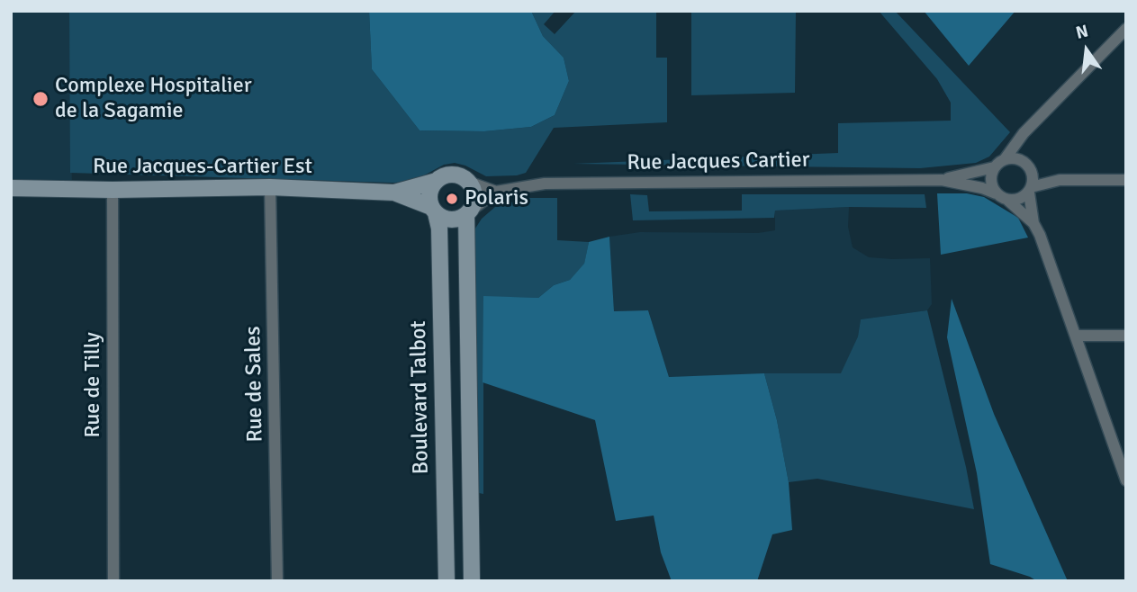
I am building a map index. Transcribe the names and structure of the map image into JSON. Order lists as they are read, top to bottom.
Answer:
{
  "streets": {
    "main road": ["Rue Jacques-Cartier Est", "Boulevard Talbot"],
    "street": ["Rue Jacques Cartier", "Rue de Sales", "Rue de Tilly"]
  },
  "crossings": [
    ["Rue Jacques Cartier", "Rue Jacques-Cartier Est"],
    ["Rue Jacques Cartier", "Boulevard Talbot"],
    ["Rue Jacques-Cartier Est", "Rue de Sales"],
    ["Rue Jacques-Cartier Est", "Rue de Tilly"],
    ["Rue Jacques-Cartier Est", "Boulevard Talbot"]
  ],
  "places": ["Complexe Hospitalier de la Sagamie", "Polaris"],
  "north": "top"
}
